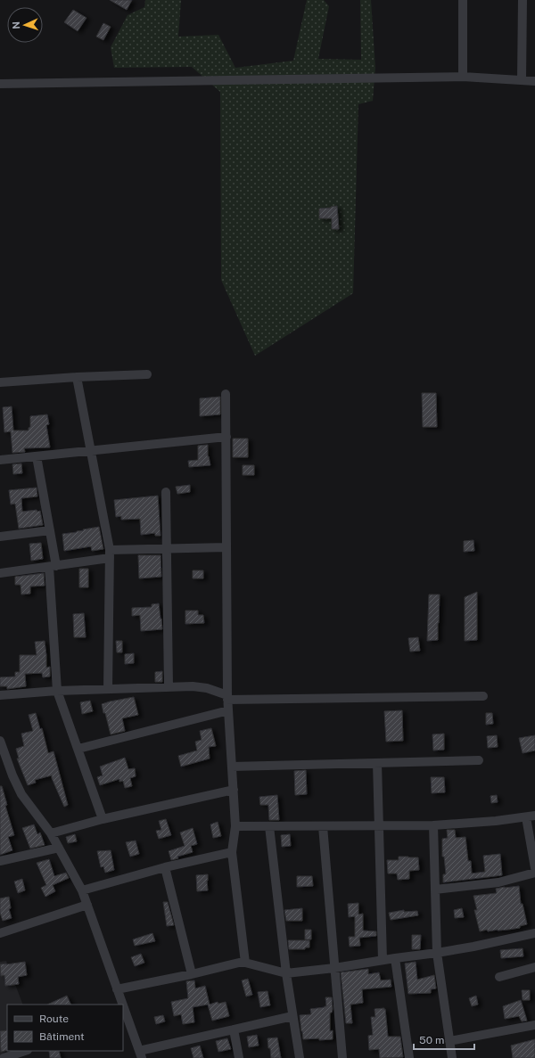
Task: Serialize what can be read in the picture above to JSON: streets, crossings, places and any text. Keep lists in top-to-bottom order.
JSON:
{
  "legend": ["Route", "Bâtiment"],
  "scale_bar": "50 m",
  "north": "left"
}
